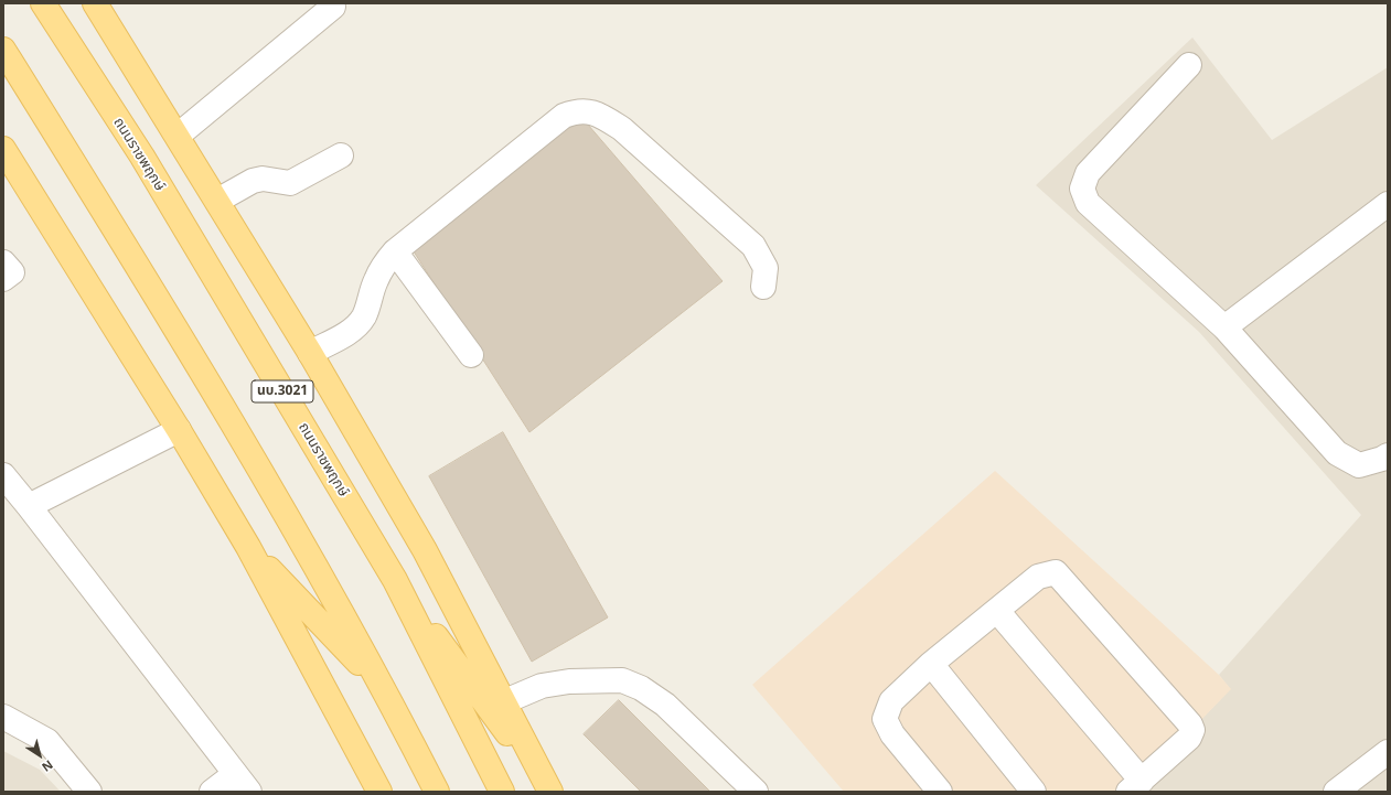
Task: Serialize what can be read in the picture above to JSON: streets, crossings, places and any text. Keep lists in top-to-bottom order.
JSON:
{
  "streets": {
    "main road": ["ถนนราชพฤกษ์", "นบ.3021"]
  },
  "north": "bottom right"
}
